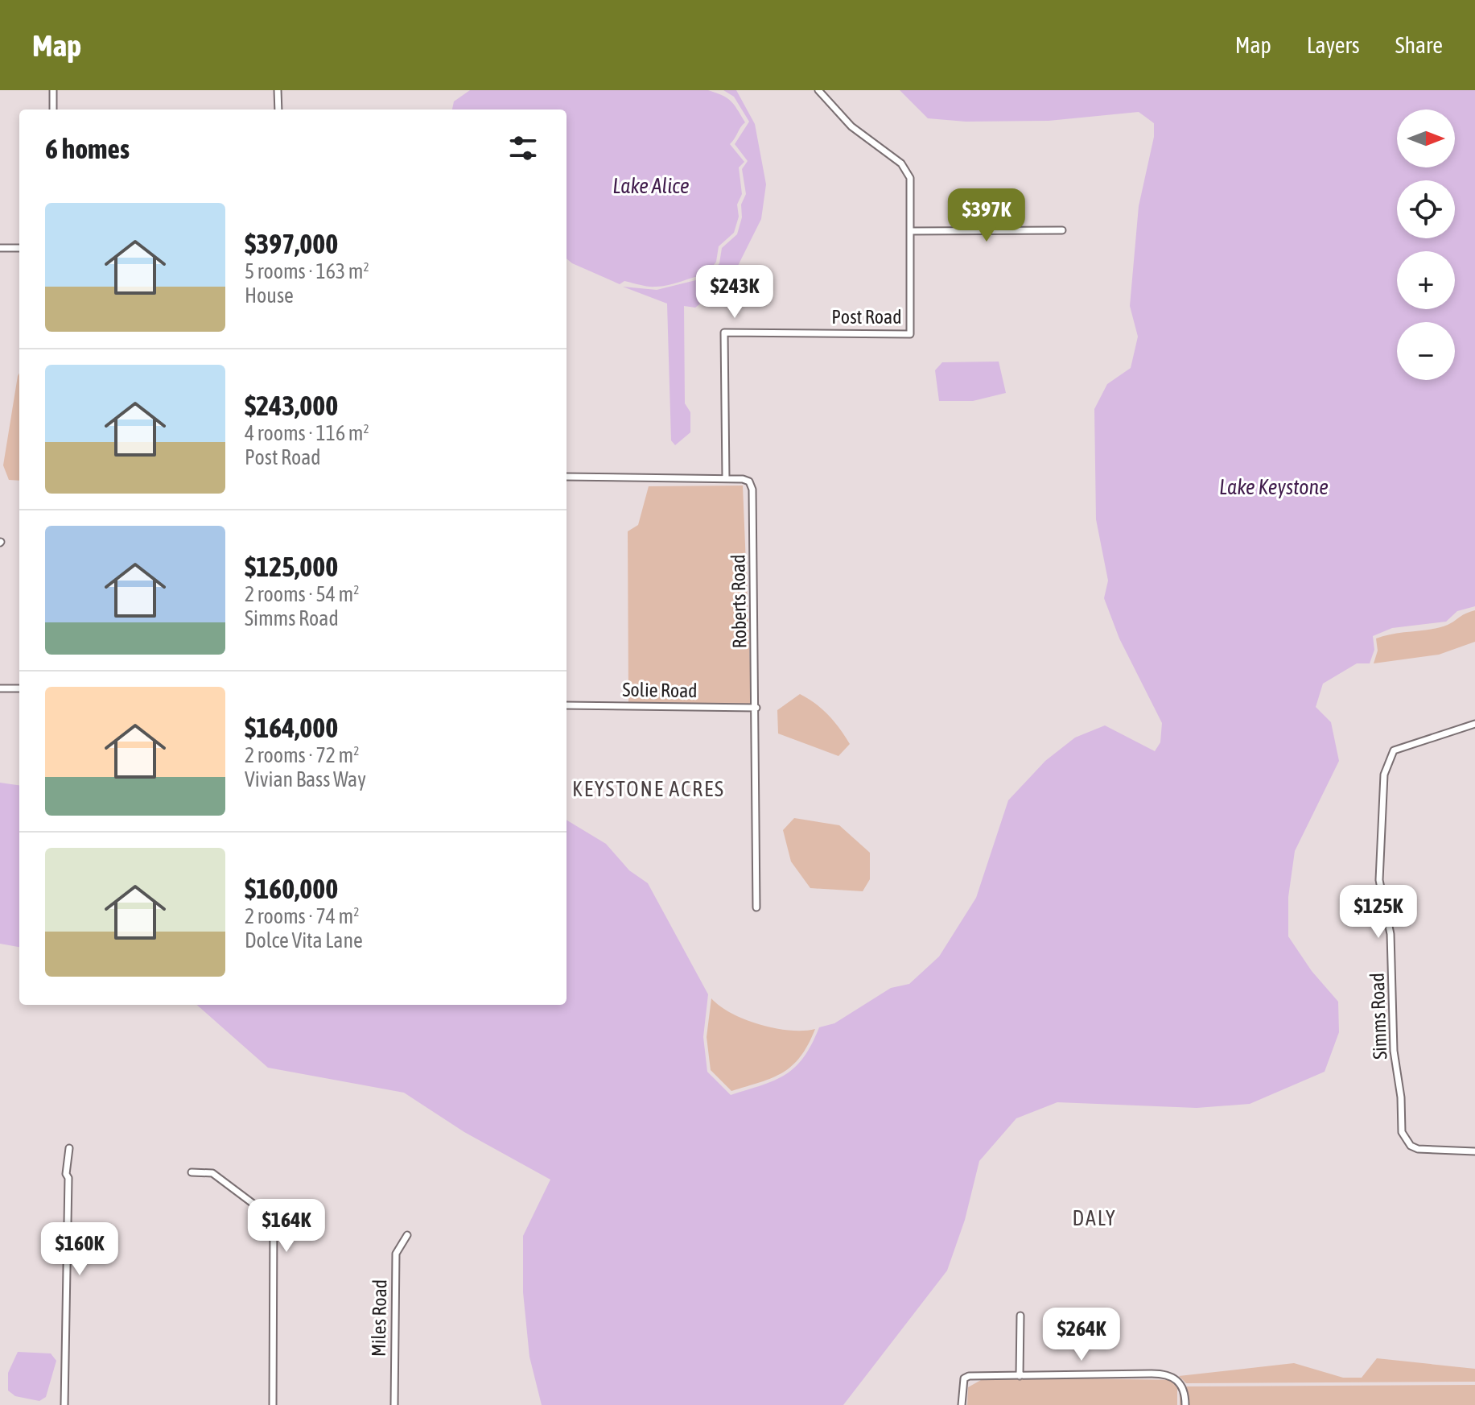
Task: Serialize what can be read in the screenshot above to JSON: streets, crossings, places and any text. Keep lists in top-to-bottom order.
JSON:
{
  "streets": {
    "street": [
      "Post Road",
      "Roberts Road",
      "Solie Road",
      "Simms Road",
      "Miles Road"
    ]
  },
  "crossings": [
    ["Post Road", "Roberts Road"],
    ["Roberts Road", "Solie Road"]
  ],
  "districts": ["KEYSTONE ACRES", "DALY"],
  "water": ["Lake Alice", "Lake Keystone"],
  "north": "right",
  "page": {
    "header": "Map",
    "nav": ["Map", "Layers", "Share"],
    "map_buttons": ["+", "−"],
    "heading": "6 homes",
    "list": [
      {
        "name": "$397,000",
        "note": "5 rooms · 163 m² · House"
      },
      {
        "name": "$243,000",
        "note": "4 rooms · 116 m² · Post Road"
      },
      {
        "name": "$125,000",
        "note": "2 rooms · 54 m² · Simms Road"
      },
      {
        "name": "$164,000",
        "note": "2 rooms · 72 m² · Vivian Bass Way"
      },
      {
        "name": "$160,000",
        "note": "2 rooms · 74 m² · Dolce Vita Lane"
      }
    ],
    "price": [
      "$397K",
      "$243K",
      "$125K",
      "$164K",
      "$160K",
      "$264K"
    ]
  }
}
